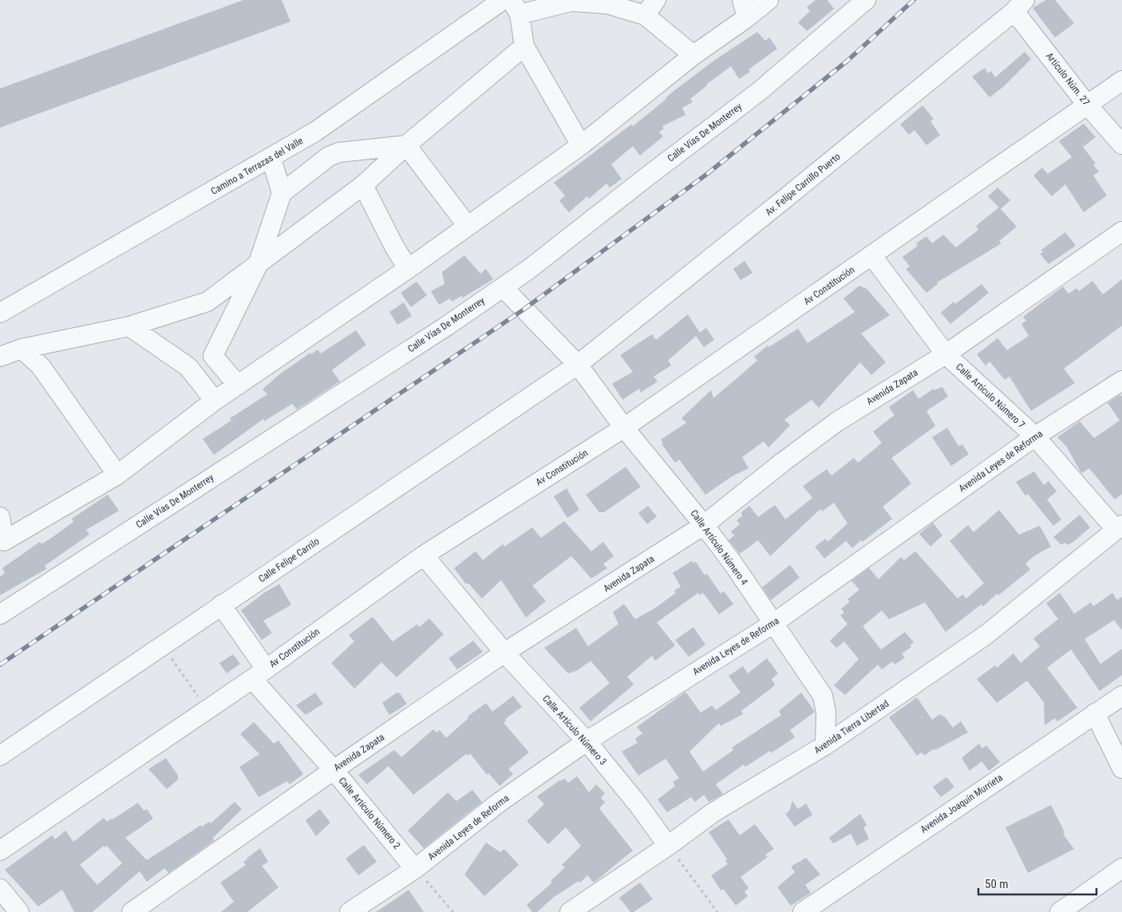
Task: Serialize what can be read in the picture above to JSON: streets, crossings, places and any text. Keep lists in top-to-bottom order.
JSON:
{
  "streets": {
    "street": [
      "Artículo Núm. 27",
      "Calle Vías De Monterrey",
      "Camino a Terrazas del Valle",
      "Av. Felipe Carrillo Puerto",
      "Av Constitución",
      "Avenida Zapata",
      "Calle Artículo Número 7",
      "Avenida Leyes de Reforma",
      "Calle Artículo Número 4",
      "Calle Felipe Carrilo",
      "Avenida Tierra Libertad",
      "Calle Artículo Número 3",
      "Avenida Joaquín Murrieta",
      "Calle Artículo Número 2"
    ]
  },
  "crossings": [
    ["Artículo Núm. 27", "Av. Felipe Carrillo Puerto"],
    ["Artículo Núm. 27", "Av Constitución"],
    ["Calle Vías De Monterrey", "Calle Artículo Número 4"],
    ["Av. Felipe Carrillo Puerto", "Calle Artículo Número 4"],
    ["Av. Felipe Carrillo Puerto", "Calle Felipe Carrilo"],
    ["Av Constitución", "Calle Artículo Número 7"],
    ["Av Constitución", "Calle Artículo Número 4"],
    ["Av Constitución", "Calle Artículo Número 3"],
    ["Av Constitución", "Calle Artículo Número 2"],
    ["Avenida Zapata", "Calle Artículo Número 7"],
    ["Avenida Zapata", "Calle Artículo Número 4"],
    ["Avenida Zapata", "Calle Artículo Número 3"],
    ["Avenida Zapata", "Calle Artículo Número 2"],
    ["Calle Artículo Número 7", "Avenida Leyes de Reforma"],
    ["Calle Artículo Número 7", "Avenida Tierra Libertad"],
    ["Avenida Leyes de Reforma", "Calle Artículo Número 4"],
    ["Avenida Leyes de Reforma", "Calle Artículo Número 3"],
    ["Avenida Leyes de Reforma", "Calle Artículo Número 2"],
    ["Calle Artículo Número 4", "Calle Felipe Carrilo"],
    ["Calle Artículo Número 4", "Avenida Tierra Libertad"],
    ["Calle Felipe Carrilo", "Calle Artículo Número 2"],
    ["Avenida Tierra Libertad", "Calle Artículo Número 3"]
  ],
  "scale_bar": "50 m"
}
